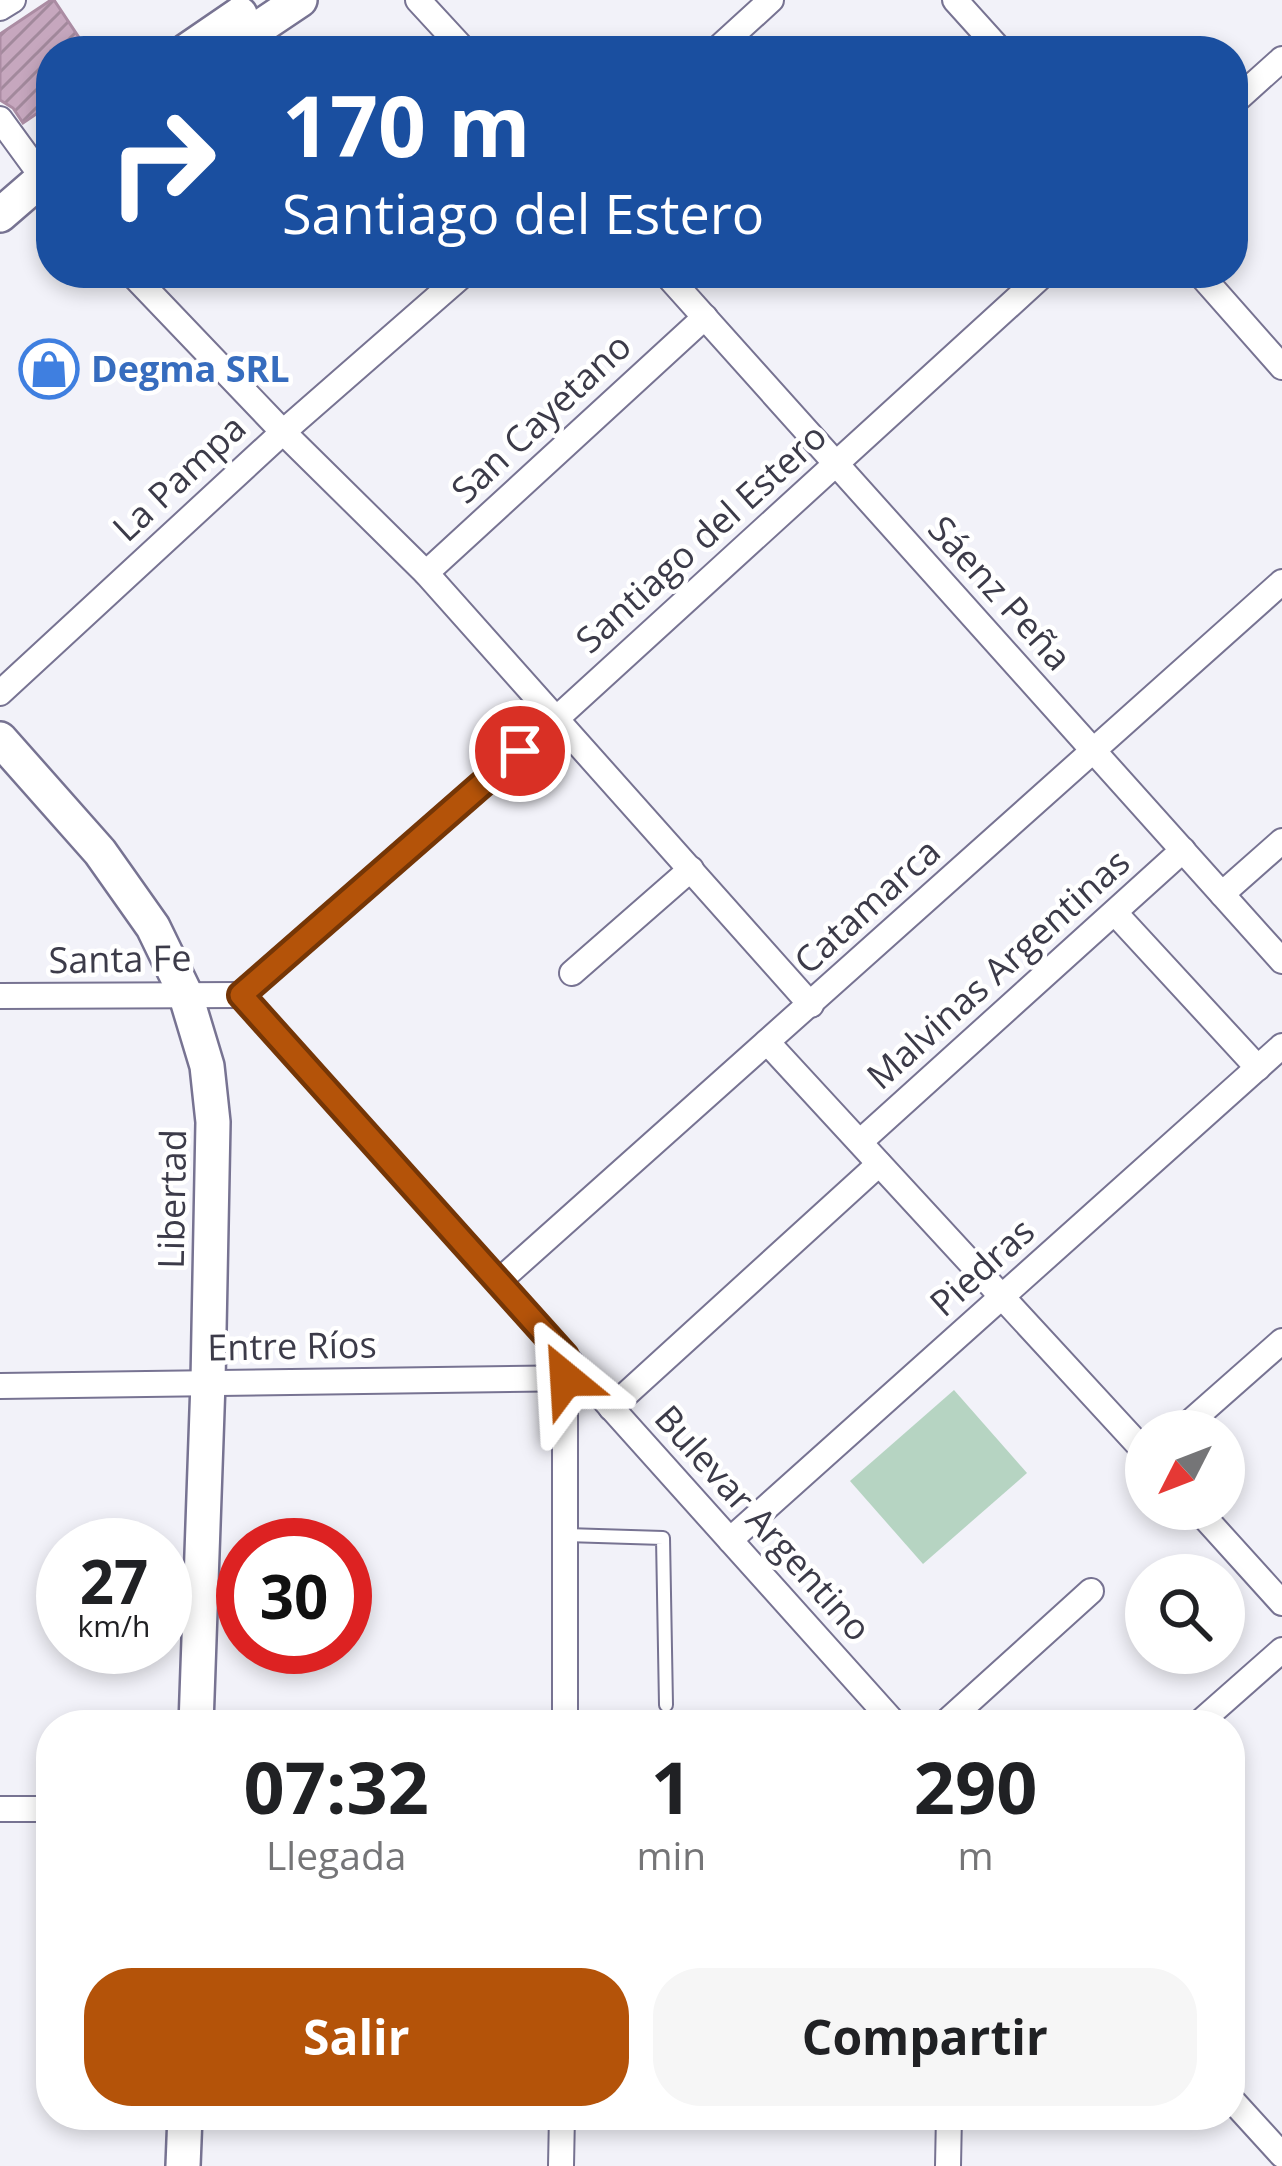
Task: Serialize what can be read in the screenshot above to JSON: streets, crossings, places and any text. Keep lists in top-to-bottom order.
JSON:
{
  "streets": {
    "main road": ["Libertad"],
    "street": [
      "San Cayetano",
      "La Pampa",
      "Santiago del Estero",
      "Sáenz Peña",
      "Catamarca",
      "Santa Fe",
      "Malvinas Argentinas",
      "Piedras",
      "Entre Ríos",
      "Bulevar Argentino"
    ]
  },
  "crossings": [
    ["San Cayetano", "Sáenz Peña"],
    ["Santiago del Estero", "Sáenz Peña"],
    ["Santiago del Estero", "Santa Fe"],
    ["Santiago del Estero", "Bulevar Argentino"],
    ["Sáenz Peña", "Catamarca"],
    ["Sáenz Peña", "Malvinas Argentinas"],
    ["Catamarca", "Bulevar Argentino"],
    ["Santa Fe", "Libertad"],
    ["Santa Fe", "Bulevar Argentino"],
    ["Libertad", "Entre Ríos"],
    ["Piedras", "Bulevar Argentino"],
    ["Entre Ríos", "Bulevar Argentino"]
  ],
  "places": {
    "shop": ["Degma SRL"]
  },
  "north": "bottom left",
  "page": {
    "turn": ["170 m", "Santiago del Estero"],
    "speed": "27 km/h",
    "limit": "30",
    "eta": [
      "07:32",
      "Llegada",
      "1",
      "min",
      "290",
      "m"
    ],
    "buttons": ["Salir", "Compartir"]
  }
}
